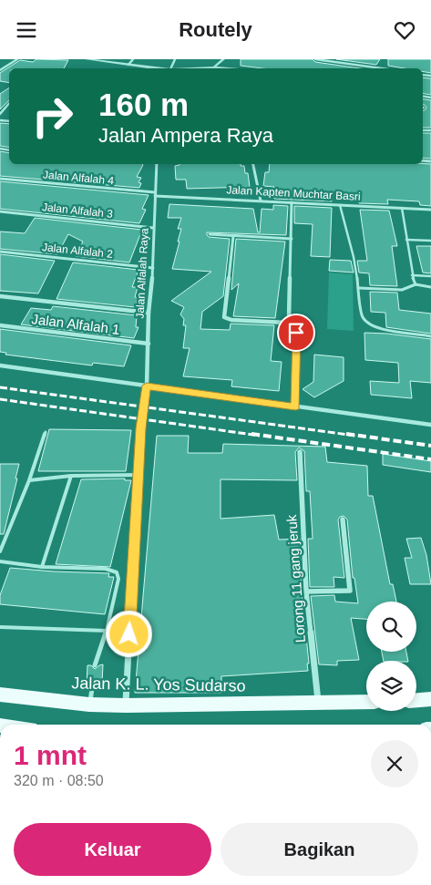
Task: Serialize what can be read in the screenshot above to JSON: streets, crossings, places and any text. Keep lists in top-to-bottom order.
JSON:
{
  "streets": {
    "main road": ["Jalan K. L. Yos Sudarso"],
    "street": [
      "Jalan Alfalah 4",
      "Jalan Kapten Muchtar Basri",
      "Jalan Alfalah 3",
      "Jalan Alfalah 2",
      "Jalan Alfalah Raya",
      "Jalan Alfalah 1",
      "Lorong 11 gang jeruk"
    ]
  },
  "crossings": [
    ["Jalan Alfalah 4", "Jalan Kapten Muchtar Basri"],
    ["Jalan Alfalah 4", "Jalan Alfalah Raya"],
    ["Jalan Kapten Muchtar Basri", "Jalan Alfalah Raya"],
    ["Jalan Alfalah 3", "Jalan Alfalah Raya"],
    ["Jalan Alfalah 2", "Jalan Alfalah Raya"],
    ["Jalan Alfalah Raya", "Jalan Alfalah 1"],
    ["Jalan Alfalah Raya", "Jalan K. L. Yos Sudarso"],
    ["Lorong 11 gang jeruk", "Jalan K. L. Yos Sudarso"]
  ],
  "page": {
    "header": "Routely",
    "turn": ["160 m", "Jalan Ampera Raya"],
    "heading": ["1 mnt", "320 m · 08:50"],
    "buttons": ["Keluar", "Bagikan"]
  }
}
